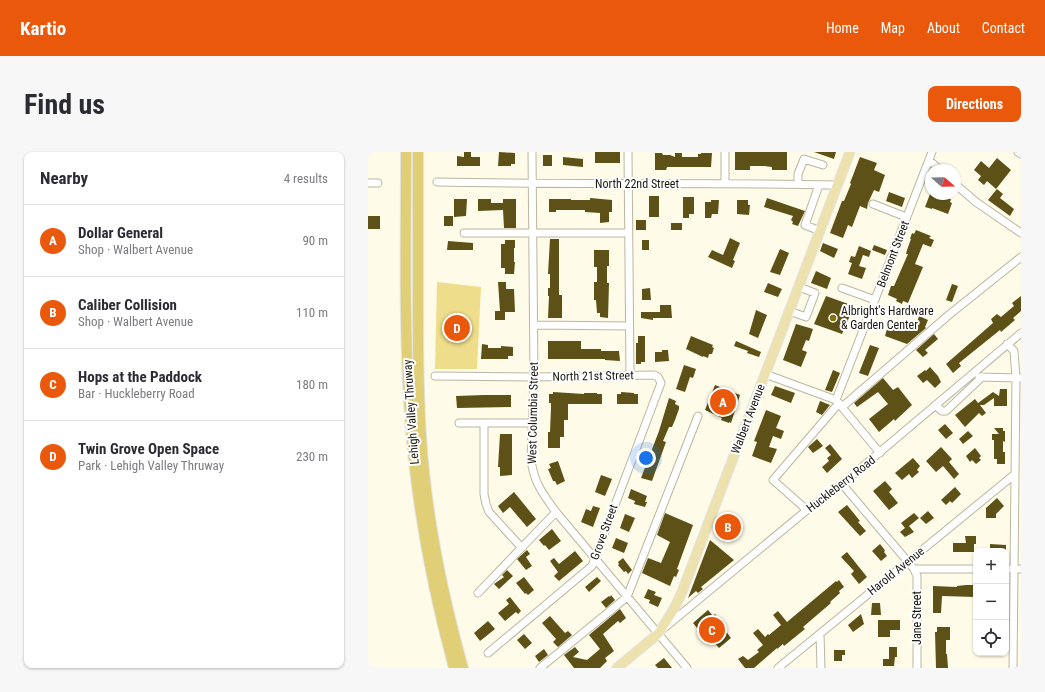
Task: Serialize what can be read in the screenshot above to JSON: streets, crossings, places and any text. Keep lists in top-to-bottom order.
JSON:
{
  "streets": {
    "highway": ["Lehigh Valley Thruway"],
    "main road": ["Walbert Avenue"],
    "street": [
      "North 22nd Street",
      "Belmont Street",
      "North 21st Street",
      "West Columbia Street",
      "Huckleberry Road",
      "Grove Street",
      "Harold Avenue",
      "Jane Street"
    ]
  },
  "crossings": [
    ["North 22nd Street", "West Columbia Street"],
    ["North 22nd Street", "Walbert Avenue"],
    ["Belmont Street", "Huckleberry Road"],
    ["North 21st Street", "West Columbia Street"],
    ["North 21st Street", "Grove Street"],
    ["West Columbia Street", "Walbert Avenue"],
    ["West Columbia Street", "Huckleberry Road"],
    ["West Columbia Street", "Grove Street"],
    ["Walbert Avenue", "Huckleberry Road"]
  ],
  "places": ["Albright's Hardware & Garden Center"],
  "north": "right",
  "page": {
    "header": "Kartio",
    "nav": [
      "Home",
      "Map",
      "About",
      "Contact"
    ],
    "buttons": "Directions",
    "title": "Find us",
    "heading": ["Nearby", "4 results"],
    "list": [
      {
        "mark": "A",
        "name": "Dollar General",
        "note": "Shop · Walbert Avenue",
        "value": "90 m"
      },
      {
        "mark": "B",
        "name": "Caliber Collision",
        "note": "Shop · Walbert Avenue",
        "value": "110 m"
      },
      {
        "mark": "C",
        "name": "Hops at the Paddock",
        "note": "Bar · Huckleberry Road",
        "value": "180 m"
      },
      {
        "mark": "D",
        "name": "Twin Grove Open Space",
        "note": "Park · Lehigh Valley Thruway",
        "value": "230 m"
      }
    ],
    "pins": [
      "D",
      "A",
      "B",
      "C"
    ],
    "map_buttons": ["+", "−"]
  }
}
